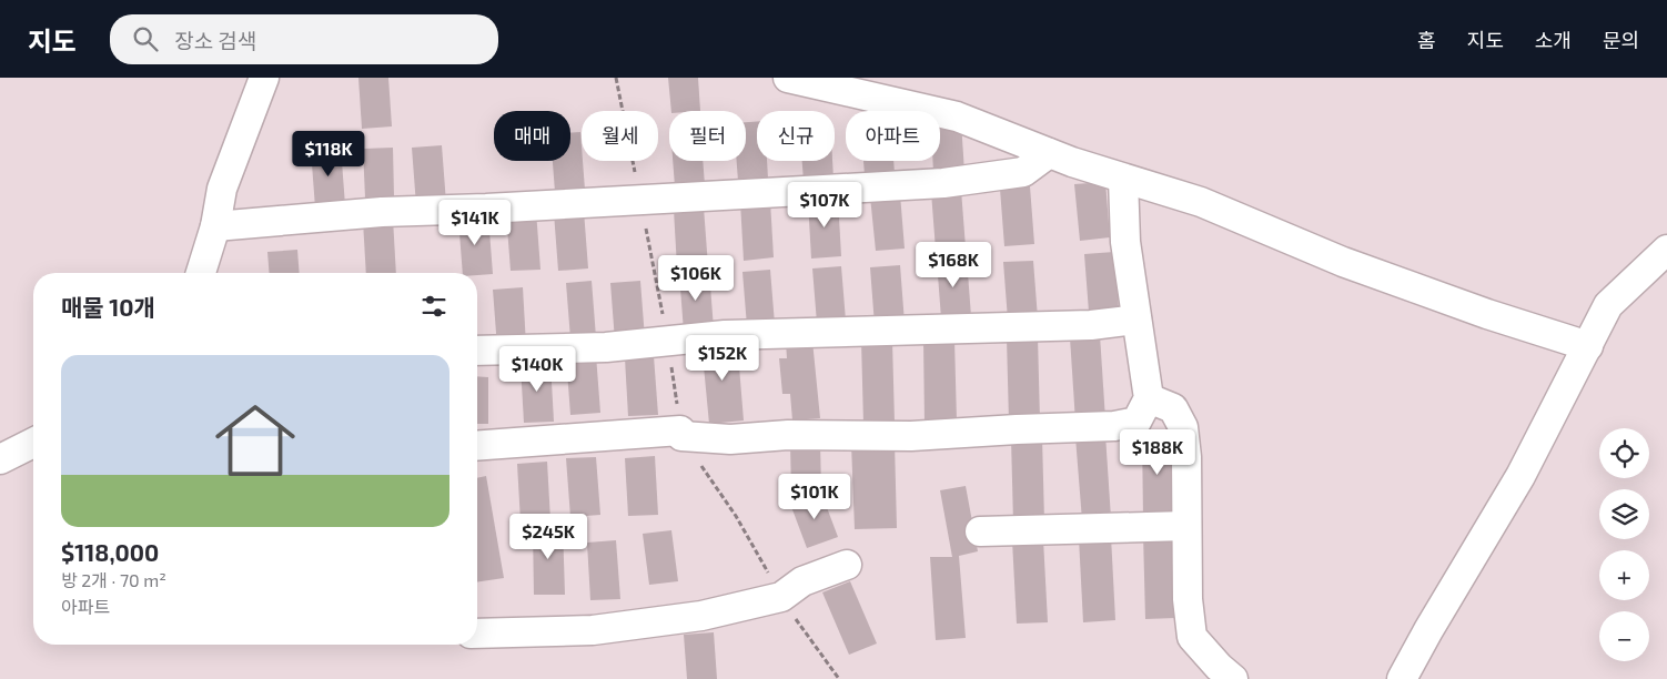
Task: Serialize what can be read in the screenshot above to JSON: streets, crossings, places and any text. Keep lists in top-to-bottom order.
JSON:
{
  "page": {
    "header": "지도",
    "search": "장소 검색",
    "nav": [
      "홈",
      "지도",
      "소개",
      "문의"
    ],
    "chip": [
      "매매",
      "월세",
      "필터",
      "신규",
      "아파트"
    ],
    "price": [
      "$118K",
      "$107K",
      "$141K",
      "$168K",
      "$106K",
      "$152K",
      "$140K",
      "$188K",
      "$101K",
      "$245K"
    ],
    "heading": "매물 10개",
    "list": [
      {
        "name": "$118,000",
        "note": "방 2개 · 70 m² · 아파트"
      }
    ],
    "map_buttons": ["+", "−"]
  }
}
